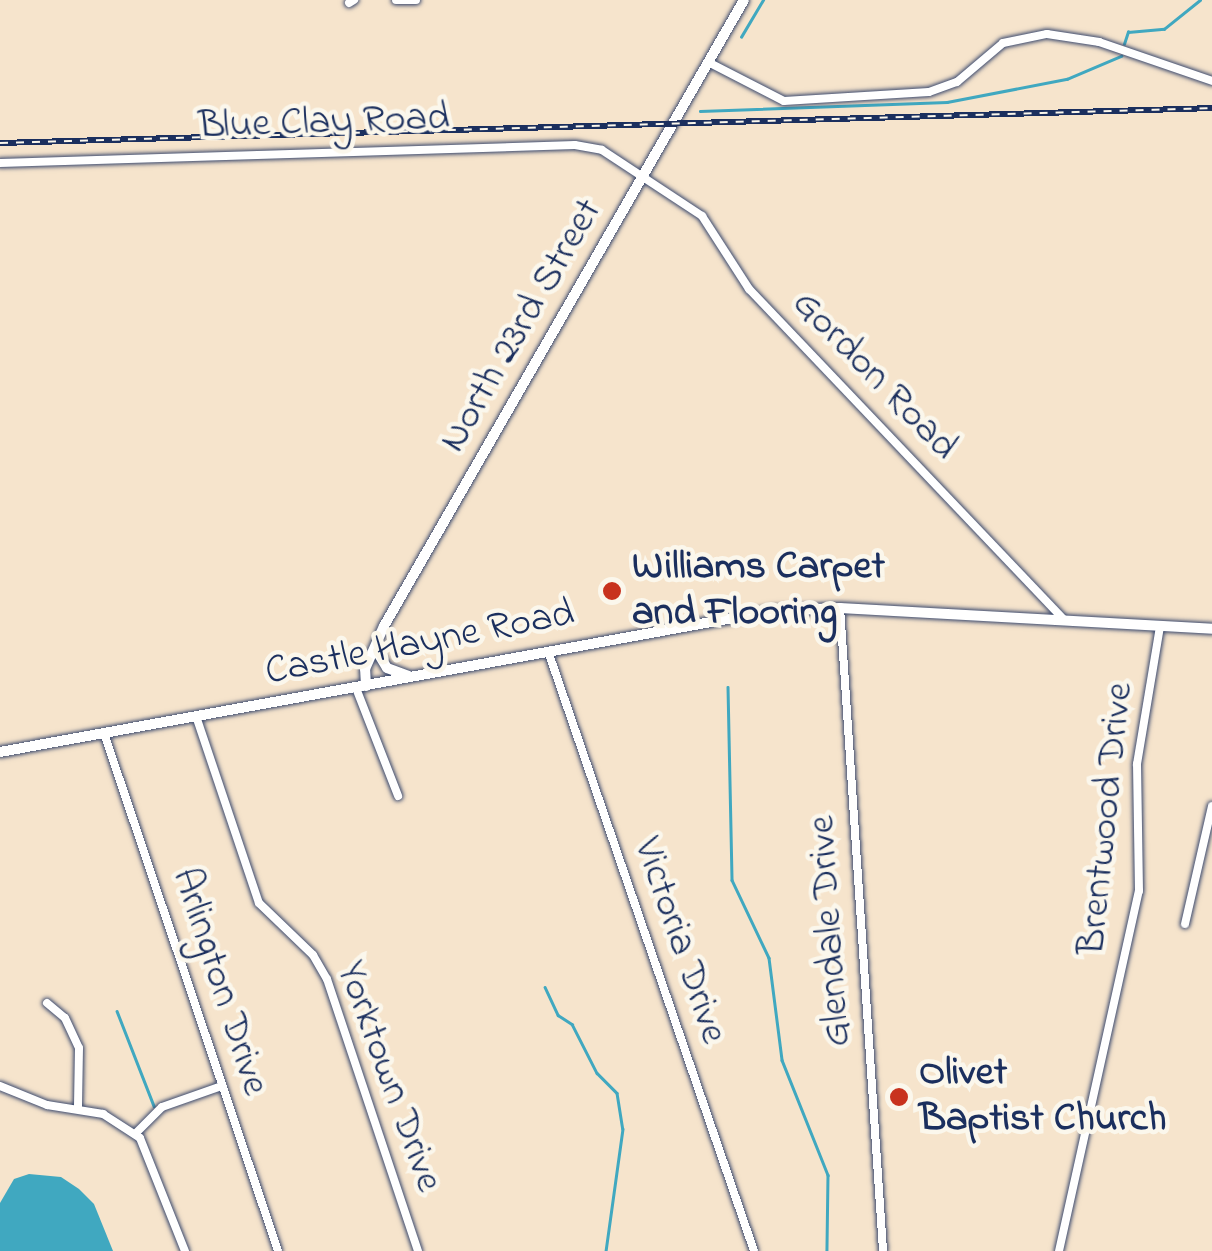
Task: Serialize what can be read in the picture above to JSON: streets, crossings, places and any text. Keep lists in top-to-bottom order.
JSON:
{
  "streets": {
    "main road": ["North 23rd Street", "Castle Hayne Road"],
    "street": [
      "Blue Clay Road",
      "Gordon Road",
      "Brentwood Drive",
      "Glendale Drive",
      "Victoria Drive",
      "Arlington Drive",
      "Yorktown Drive"
    ]
  },
  "crossings": [
    ["Blue Clay Road", "North 23rd Street"],
    ["Blue Clay Road", "Gordon Road"],
    ["North 23rd Street", "Gordon Road"],
    ["North 23rd Street", "Castle Hayne Road"],
    ["Gordon Road", "Castle Hayne Road"],
    ["Castle Hayne Road", "Brentwood Drive"],
    ["Castle Hayne Road", "Glendale Drive"],
    ["Castle Hayne Road", "Victoria Drive"],
    ["Castle Hayne Road", "Arlington Drive"],
    ["Castle Hayne Road", "Yorktown Drive"]
  ],
  "places": ["Williams Carpet and Flooring", "Olivet Baptist Church"]
}
